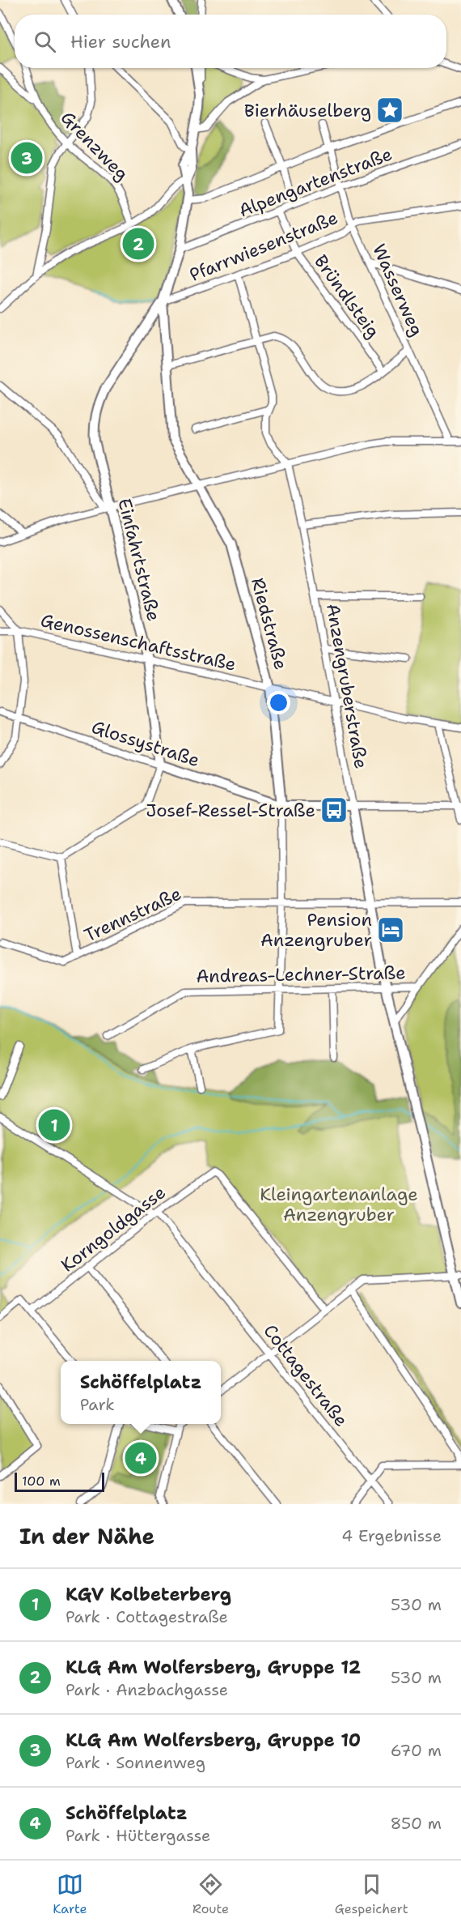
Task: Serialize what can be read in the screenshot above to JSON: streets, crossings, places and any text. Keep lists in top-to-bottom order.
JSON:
{
  "streets": {
    "street": [
      "Grenzweg",
      "Alpengartenstraße",
      "Pfarrwiesenstraße",
      "Wasserweg",
      "Bründlsteig",
      "Einfahrtstraße",
      "Riedstraße",
      "Genossenschaftsstraße",
      "Anzengruberstraße",
      "Glossystraße",
      "Trennstraße",
      "Andreas-Lechner-Straße",
      "Korngoldgasse",
      "Cottagestraße"
    ]
  },
  "crossings": [
    ["Alpengartenstraße", "Wasserweg"],
    ["Alpengartenstraße", "Bründlsteig"],
    ["Alpengartenstraße", "Einfahrtstraße"],
    ["Pfarrwiesenstraße", "Wasserweg"],
    ["Pfarrwiesenstraße", "Bründlsteig"],
    ["Pfarrwiesenstraße", "Einfahrtstraße"],
    ["Pfarrwiesenstraße", "Riedstraße"],
    ["Pfarrwiesenstraße", "Anzengruberstraße"],
    ["Einfahrtstraße", "Riedstraße"],
    ["Einfahrtstraße", "Genossenschaftsstraße"],
    ["Einfahrtstraße", "Glossystraße"],
    ["Riedstraße", "Genossenschaftsstraße"],
    ["Riedstraße", "Glossystraße"],
    ["Riedstraße", "Trennstraße"],
    ["Riedstraße", "Andreas-Lechner-Straße"],
    ["Genossenschaftsstraße", "Anzengruberstraße"],
    ["Anzengruberstraße", "Trennstraße"],
    ["Anzengruberstraße", "Andreas-Lechner-Straße"],
    ["Korngoldgasse", "Cottagestraße"]
  ],
  "parks": ["Kleingartenanlage Anzengruber"],
  "places": {
    "place": ["Bierhäuselberg"],
    "bus stop": ["Josef-Ressel-Straße"],
    "hotel": ["Pension Anzengruber"]
  },
  "scale_bar": "100 m",
  "page": {
    "search": "Hier suchen",
    "pins": [
      "3",
      "2",
      "1",
      "4"
    ],
    "popup": ["Schöffelplatz", "Park"],
    "scale": "100 m",
    "heading": ["In der Nähe", "4 Ergebnisse"],
    "list": [
      {
        "mark": "1",
        "name": "KGV Kolbeterberg",
        "note": "Park · Cottagestraße",
        "value": "530 m"
      },
      {
        "mark": "2",
        "name": "KLG Am Wolfersberg, Gruppe 12",
        "note": "Park · Anzbachgasse",
        "value": "530 m"
      },
      {
        "mark": "3",
        "name": "KLG Am Wolfersberg, Gruppe 10",
        "note": "Park · Sonnenweg",
        "value": "670 m"
      },
      {
        "mark": "4",
        "name": "Schöffelplatz",
        "note": "Park · Hüttergasse",
        "value": "850 m"
      }
    ],
    "nav": ["Karte", "Route", "Gespeichert"]
  }
}
